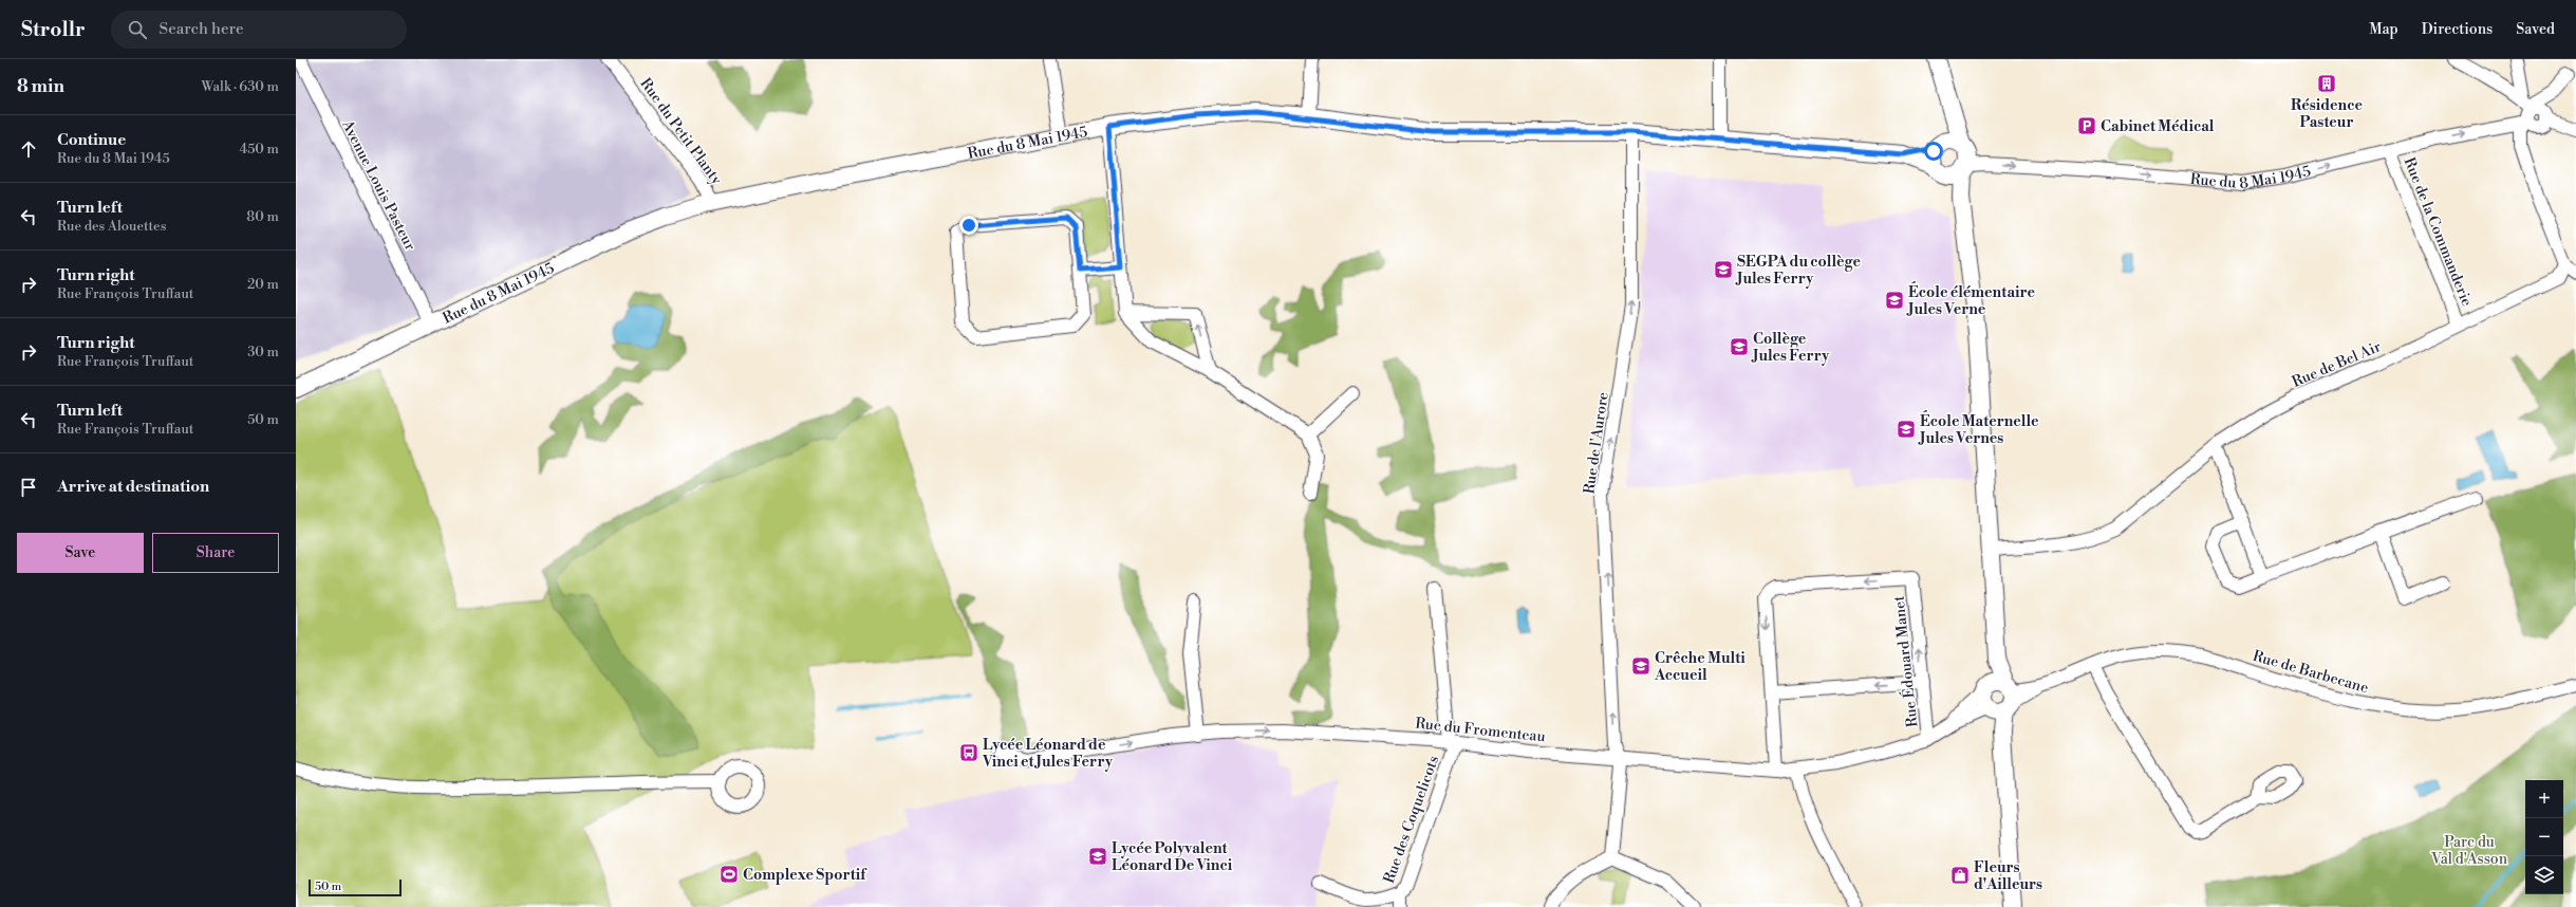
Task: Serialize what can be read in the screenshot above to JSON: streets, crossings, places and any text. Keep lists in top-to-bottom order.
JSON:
{
  "streets": {
    "main road": ["Rue du 8 Mai 1945"],
    "street": [
      "Rue du Petit Planty",
      "Avenue Louis Pasteur",
      "Rue de la Commanderie",
      "Rue de Bel Air",
      "Rue de l'Aurore",
      "Rue Édouard Manet",
      "Rue de Barbecane",
      "Rue du Fromenteau",
      "Rue des Coquelicots"
    ]
  },
  "crossings": [
    ["Rue du Petit Planty", "Rue du 8 Mai 1945"],
    ["Rue du 8 Mai 1945", "Avenue Louis Pasteur"],
    ["Rue du 8 Mai 1945", "Rue de la Commanderie"],
    ["Rue du 8 Mai 1945", "Rue de l'Aurore"],
    ["Rue de la Commanderie", "Rue de Bel Air"],
    ["Rue de l'Aurore", "Rue du Fromenteau"],
    ["Rue Édouard Manet", "Rue du Fromenteau"],
    ["Rue de Barbecane", "Rue du Fromenteau"],
    ["Rue du Fromenteau", "Rue des Coquelicots"]
  ],
  "one_way": ["Rue de l'Aurore", "Rue du Fromenteau"],
  "parks": ["Parc du Val d'Asson"],
  "places": {
    "building": ["Résidence Pasteur"],
    "parking": ["Cabinet Médical"],
    "school or university": [
      "SEGPA du collège Jules Ferry",
      "École élémentaire Jules Verne",
      "Collège Jules Ferry",
      "École Maternelle Jules Vernes",
      "Crêche Multi Accueil",
      "Lycée Polyvalent Léonard De Vinci"
    ],
    "bus stop": ["Lycée Léonard de Vinci et Jules Ferry"],
    "sports": ["Complexe Sportif"],
    "shop": ["Fleurs d'Ailleurs"]
  },
  "scale_bar": "50 m",
  "page": {
    "header": "Strollr",
    "search": "Search here",
    "nav": ["Map", "Directions", "Saved"],
    "heading": ["8 min", "Walk · 630 m"],
    "list": [
      ["Continue", "Rue du 8 Mai 1945", "450 m"],
      ["Turn left", "Rue des Alouettes", "80 m"],
      ["Turn right", "Rue François Truffaut", "20 m"],
      ["Turn right", "Rue François Truffaut", "30 m"],
      ["Turn left", "Rue François Truffaut", "50 m"],
      "Arrive at destination"
    ],
    "buttons": ["Save", "Share"],
    "map_buttons": ["+", "−"],
    "scale": "50 m"
  }
}
